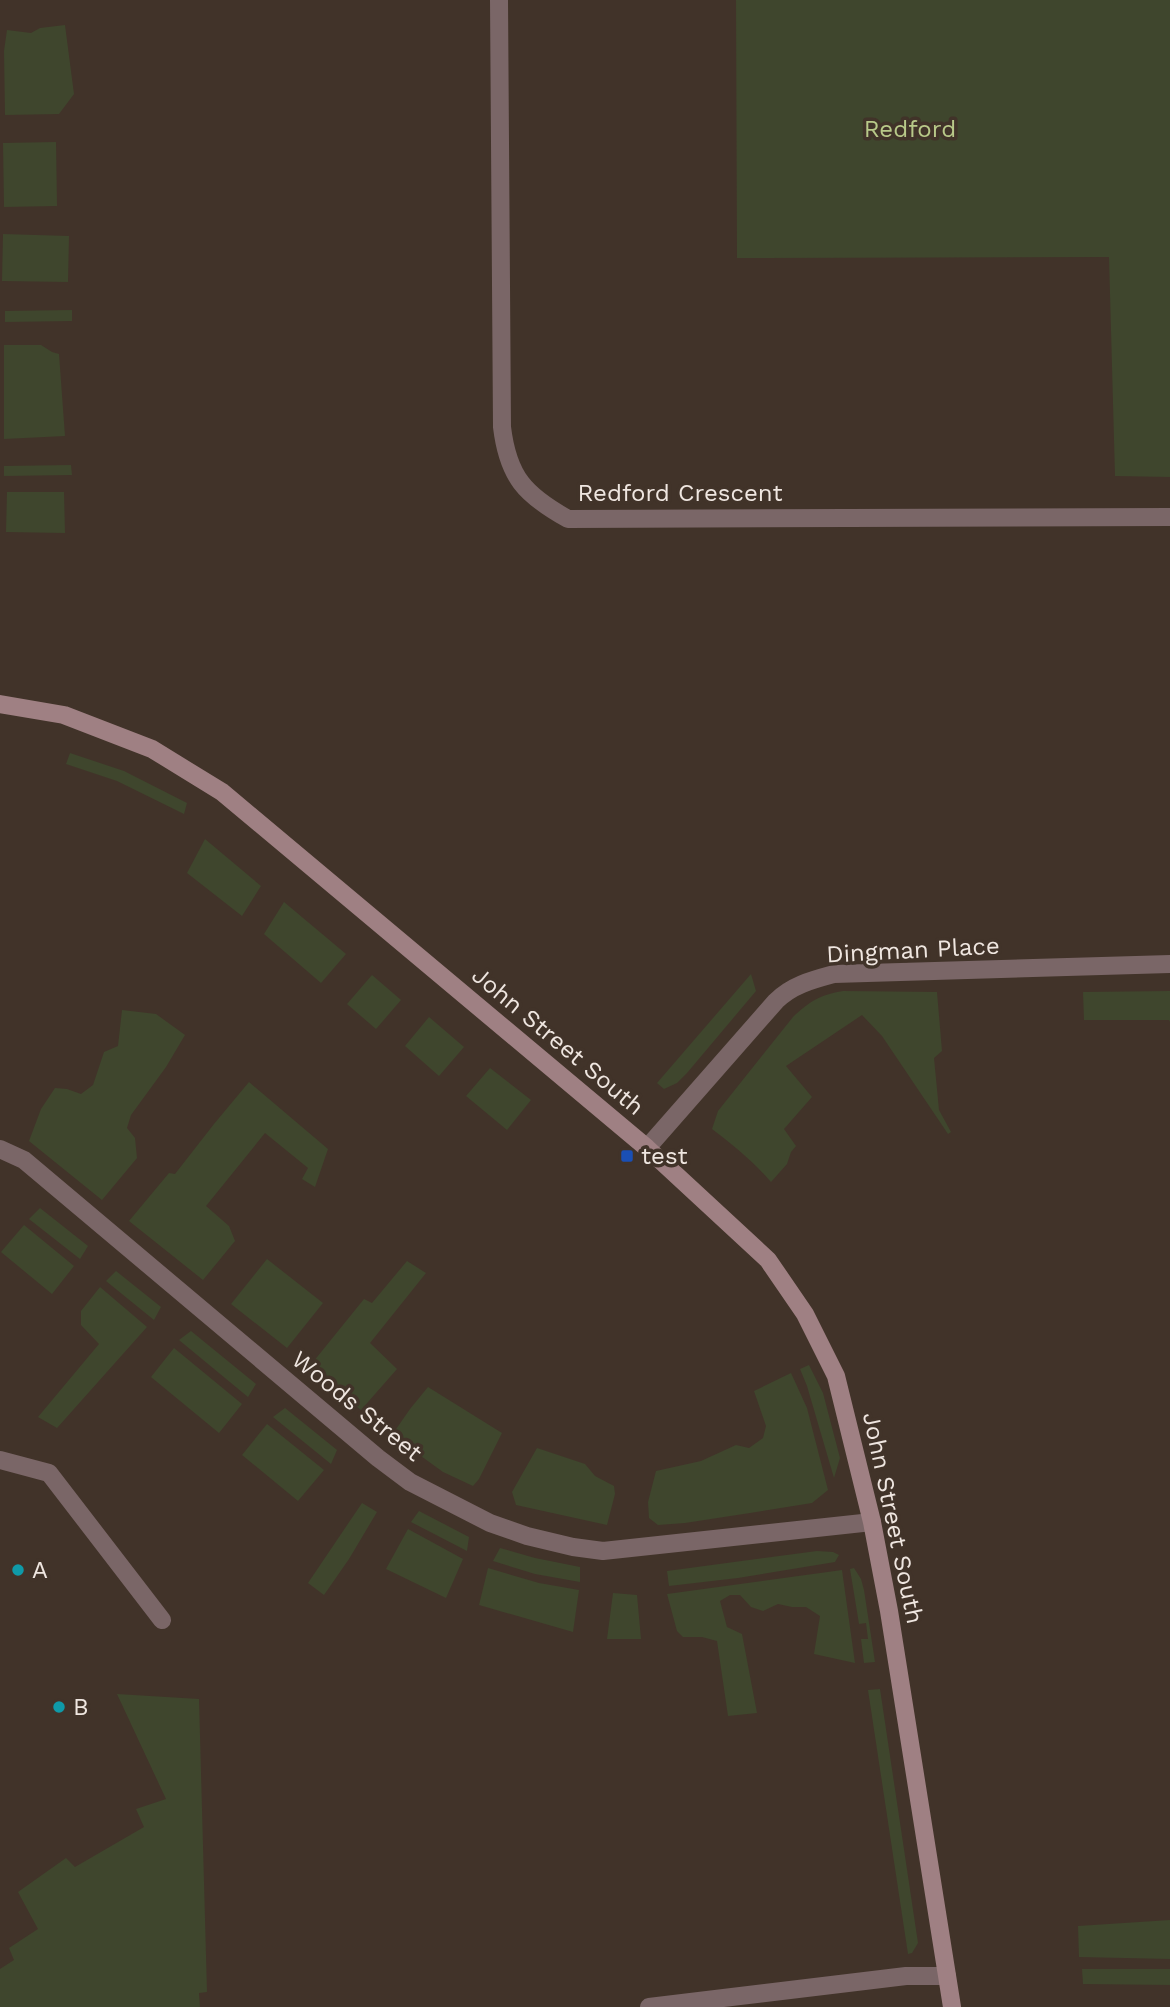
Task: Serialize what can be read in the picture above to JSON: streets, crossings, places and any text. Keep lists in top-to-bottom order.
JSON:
{
  "streets": {
    "street": [
      "Redford Crescent",
      "Dingman Place",
      "John Street South",
      "Woods Street"
    ]
  },
  "crossings": [
    ["Dingman Place", "John Street South"],
    ["John Street South", "Woods Street"]
  ],
  "parks": ["Redford"],
  "places": {
    "transit": ["test"],
    "other": ["A", "B"]
  }
}
